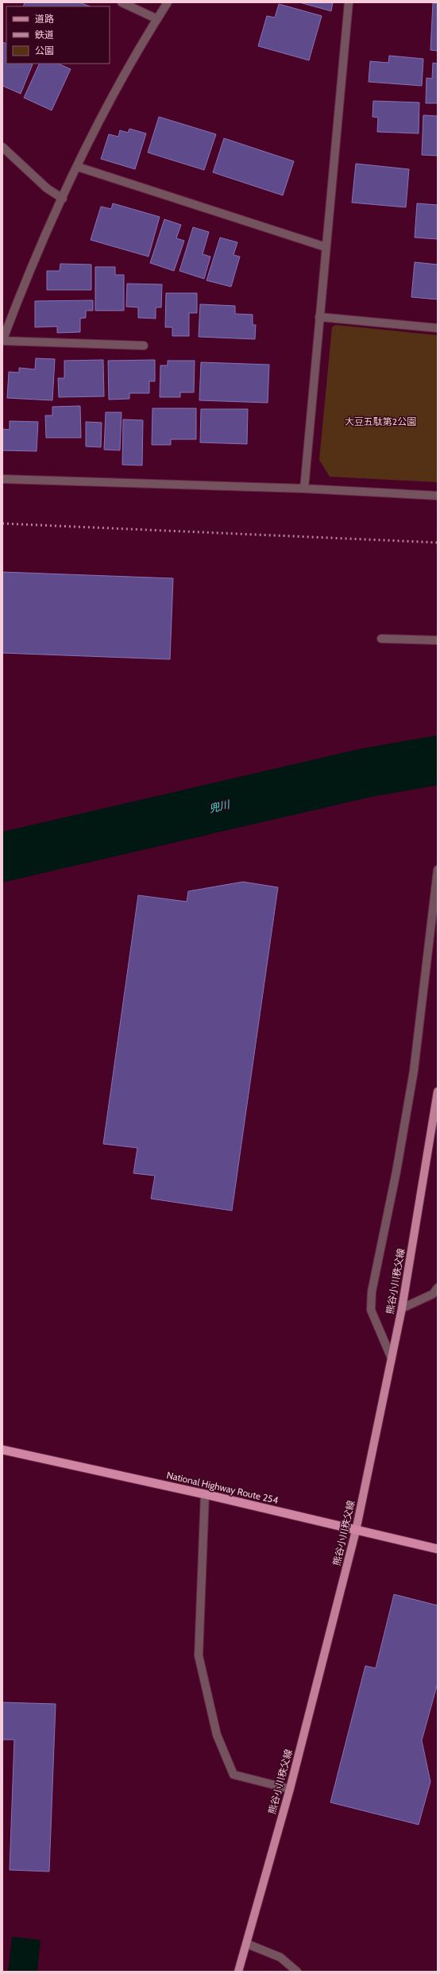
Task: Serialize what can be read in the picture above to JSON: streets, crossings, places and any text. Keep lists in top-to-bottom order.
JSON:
{
  "streets": {
    "highway": ["National Highway Route 254"],
    "main road": ["熊谷小川秩父線"]
  },
  "crossings": [
    ["熊谷小川秩父線", "National Highway Route 254"]
  ],
  "water": ["兜川"],
  "parks": ["大豆五駄第2公園"],
  "legend": ["道路", "鉄道", "公園"]
}
